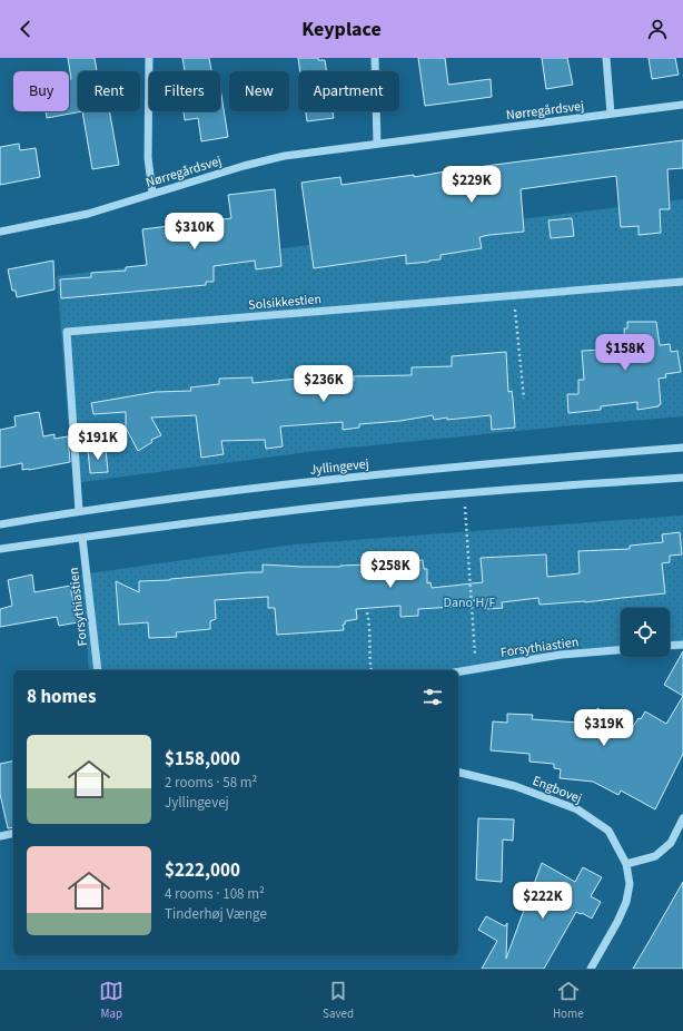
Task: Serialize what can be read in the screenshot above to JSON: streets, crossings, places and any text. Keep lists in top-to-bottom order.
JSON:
{
  "streets": {
    "street": [
      "Nørregårdsvej",
      "Solsikkestien",
      "Jyllingevej",
      "Forsythiastien",
      "Engbovej"
    ]
  },
  "crossings": [
    ["Solsikkestien", "Jyllingevej"]
  ],
  "parks": ["Dano H/F"],
  "page": {
    "header": "Keyplace",
    "chip": [
      "Buy",
      "Rent",
      "Filters",
      "New",
      "Apartment"
    ],
    "price": [
      "$229K",
      "$310K",
      "$158K",
      "$236K",
      "$191K",
      "$258K",
      "$319K",
      "$222K"
    ],
    "heading": "8 homes",
    "list": [
      {
        "name": "$158,000",
        "note": "2 rooms · 58 m² · Jyllingevej"
      },
      {
        "name": "$222,000",
        "note": "4 rooms · 108 m² · Tinderhøj Vænge"
      }
    ],
    "tabs": ["Map", "Saved", "Home"]
  }
}
